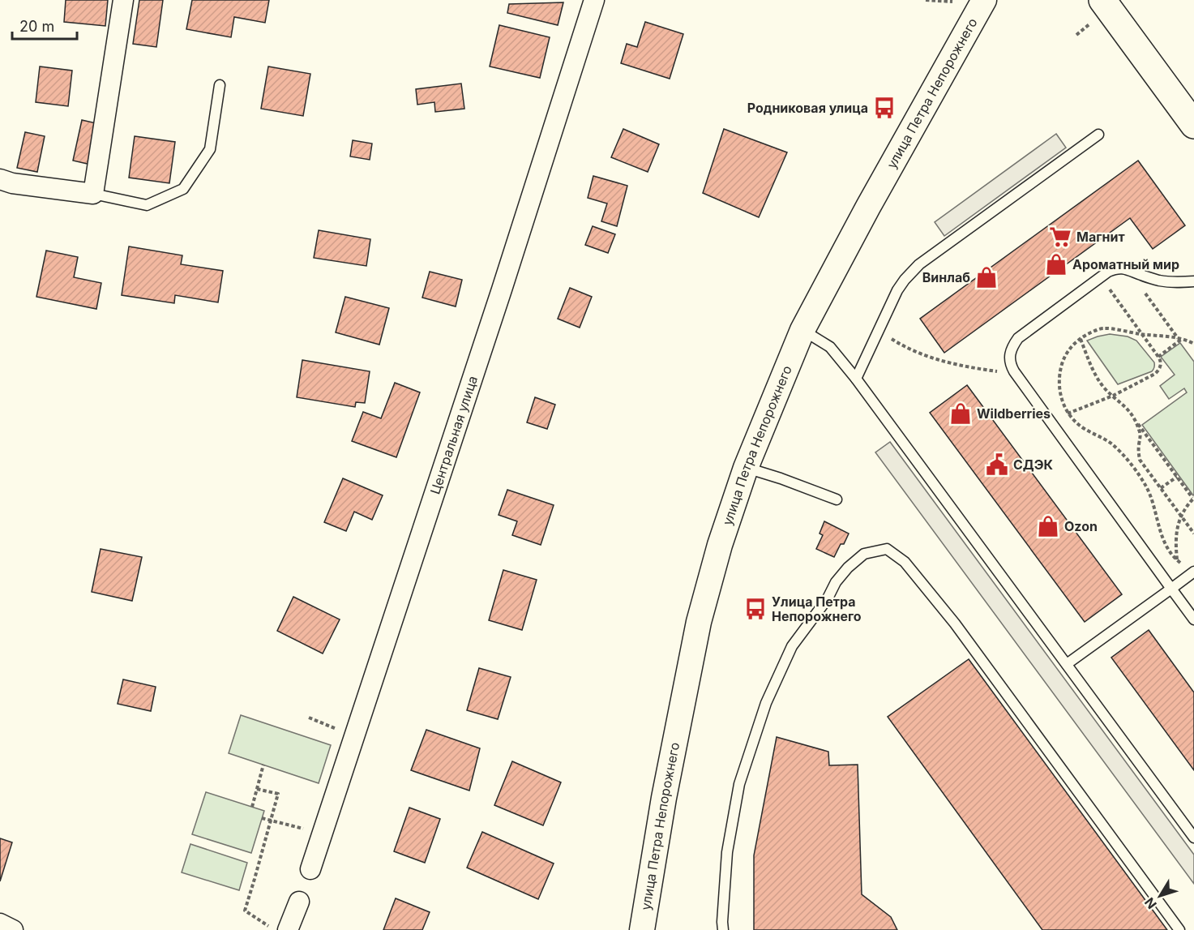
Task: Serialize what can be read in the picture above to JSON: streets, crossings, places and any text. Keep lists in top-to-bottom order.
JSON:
{
  "streets": {
    "street": ["улица Петра Непорожнего", "Центральная улица"]
  },
  "places": {
    "bus stop": ["Родниковая улица", "Улица Петра Непорожнего"],
    "supermarket": ["Магнит"],
    "shop": [
      "Ароматный мир",
      "Винлаб",
      "Wildberries",
      "Ozon"
    ],
    "public building": ["СДЭК"]
  },
  "scale_bar": "20 m",
  "north": "bottom left"
}
